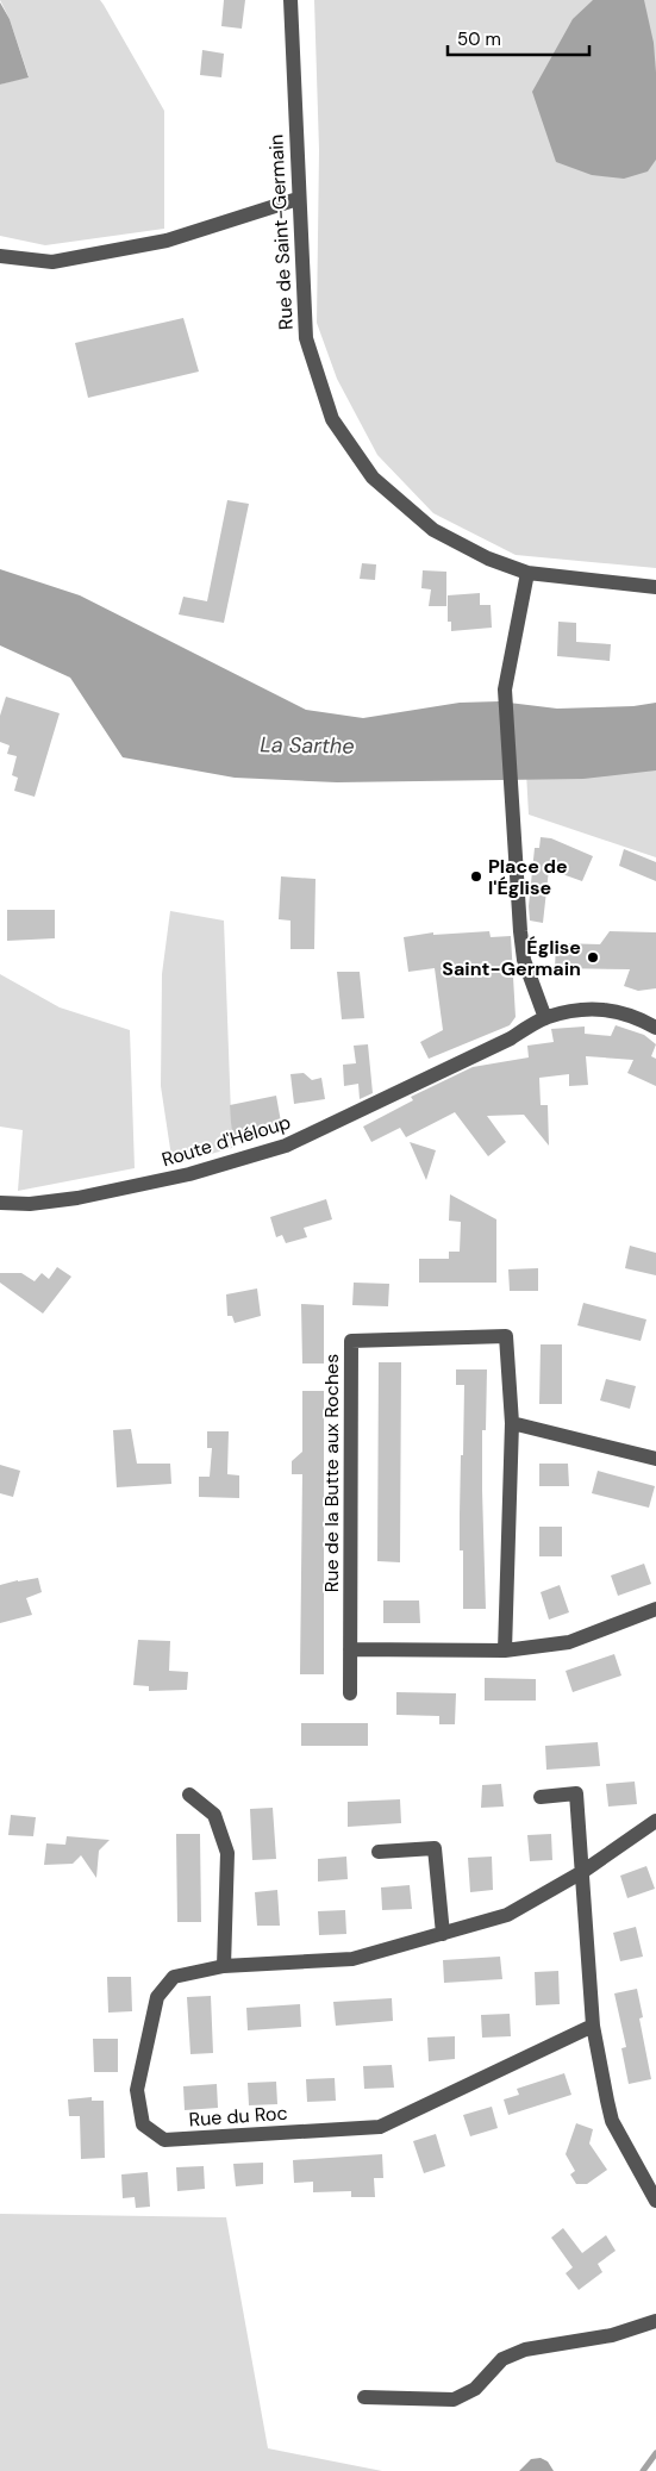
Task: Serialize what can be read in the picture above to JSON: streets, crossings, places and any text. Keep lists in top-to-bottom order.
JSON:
{
  "streets": {
    "street": [
      "Rue de Saint-Germain",
      "Route d'Héloup",
      "Rue de la Butte aux Roches",
      "Rue du Roc"
    ]
  },
  "water": ["La Sarthe"],
  "places": ["Place de l'Église", "Église Saint-Germain"],
  "scale_bar": "50 m"
}
